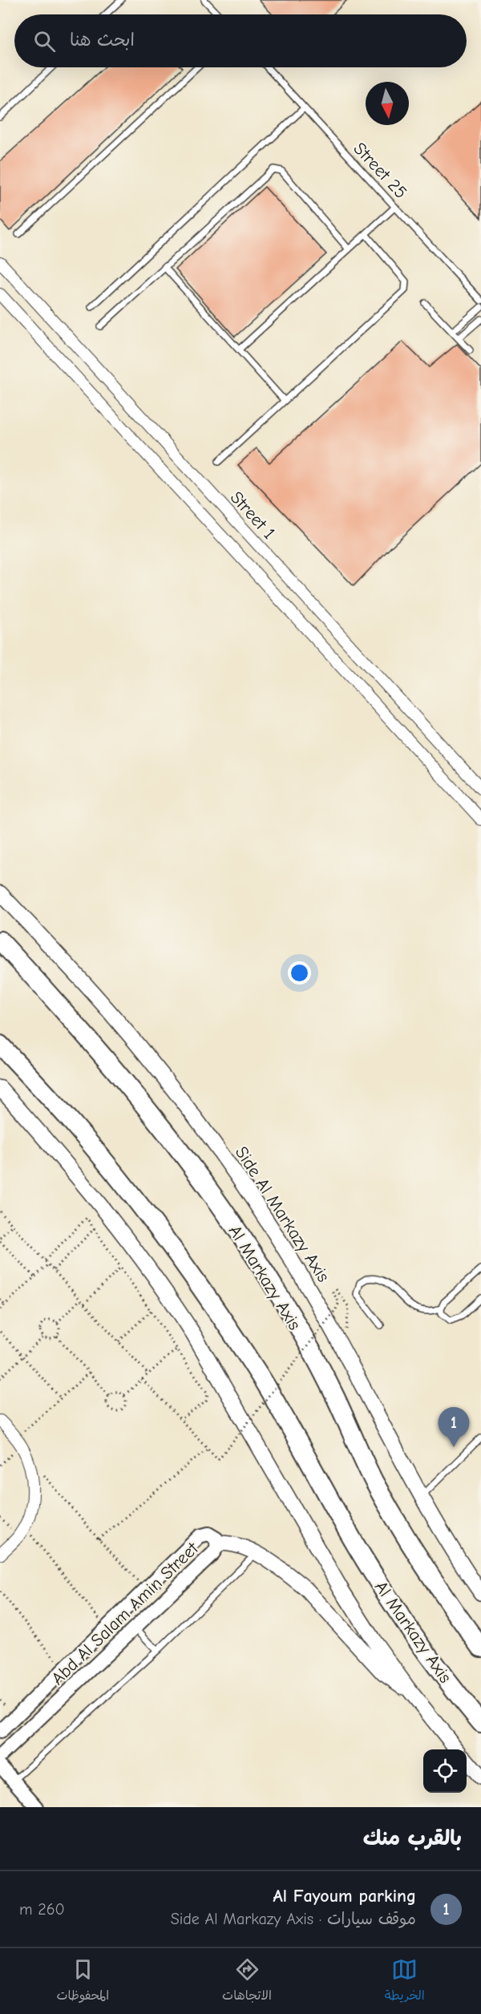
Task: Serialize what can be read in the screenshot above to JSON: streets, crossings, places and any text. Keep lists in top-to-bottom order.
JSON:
{
  "streets": {
    "highway": ["Al Markazy Axis"],
    "main road": ["Side Al Markazy Axis"],
    "street": ["Street 1", "Abd Al Salam Amin Street"],
    "lane": ["Street 25"]
  },
  "north": "bottom",
  "page": {
    "search": "ابحث هنا",
    "pins": "1",
    "heading": "بالقرب منك",
    "list": [
      {
        "mark": "1",
        "name": "Al Fayoum parking",
        "note": "موقف سيارات · Side Al Markazy Axis",
        "value": "260 m"
      }
    ],
    "nav": ["الخريطة", "الاتجاهات", "المحفوظات"]
  }
}
